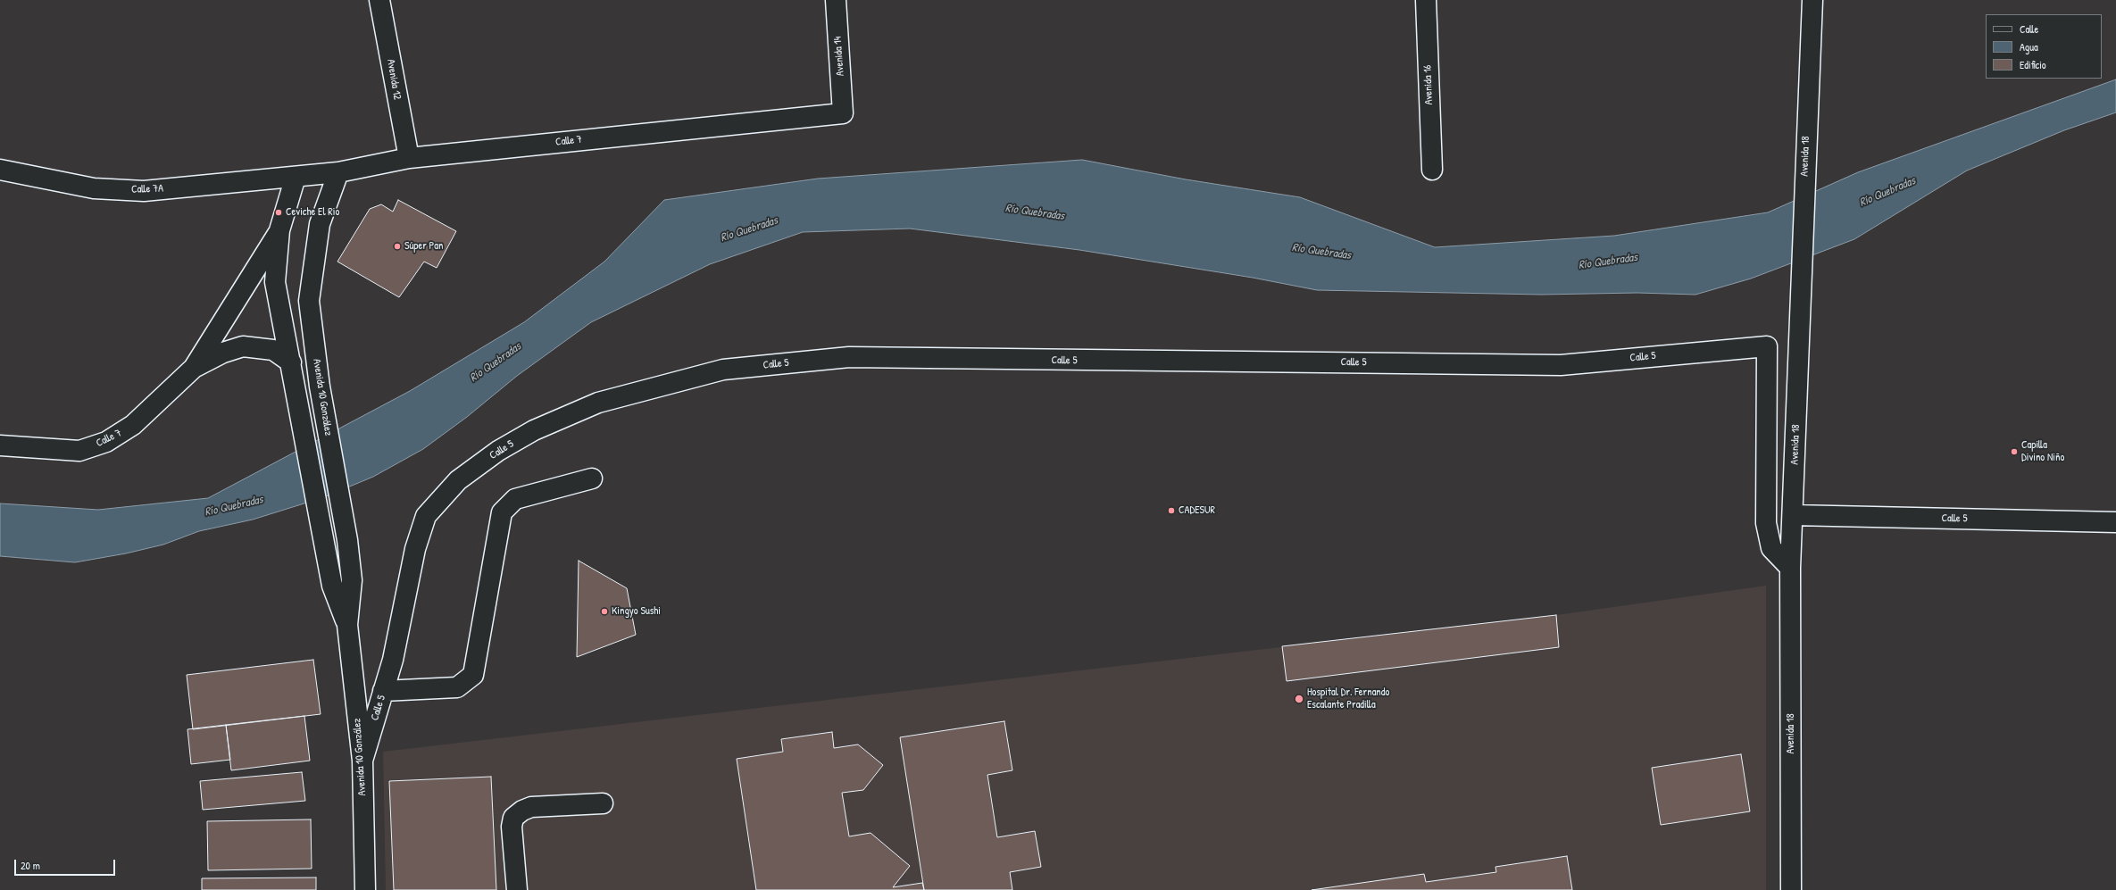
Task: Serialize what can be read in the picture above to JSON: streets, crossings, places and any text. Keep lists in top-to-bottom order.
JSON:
{
  "streets": {
    "street": [
      "Avenida 14",
      "Avenida 12",
      "Avenida 16",
      "Calle 7",
      "Avenida 18",
      "Calle 7A",
      "Calle 5",
      "Avenida 10 González"
    ]
  },
  "crossings": [
    ["Avenida 14", "Calle 7"],
    ["Avenida 12", "Calle 7"],
    ["Calle 7", "Calle 7A"],
    ["Calle 7", "Avenida 10 González"],
    ["Avenida 18", "Calle 5"],
    ["Calle 7A", "Avenida 10 González"],
    ["Calle 5", "Avenida 10 González"]
  ],
  "water": ["Río Quebradas"],
  "places": [
    "Ceviche El Rio",
    "Súper Pan",
    "Capilla Divino Niño",
    "CADESUR",
    "Kingyo Sushi",
    "Hospital Dr. Fernando Escalante Pradilla"
  ],
  "legend": ["Calle", "Agua", "Edificio"],
  "scale_bar": "20 m"
}
